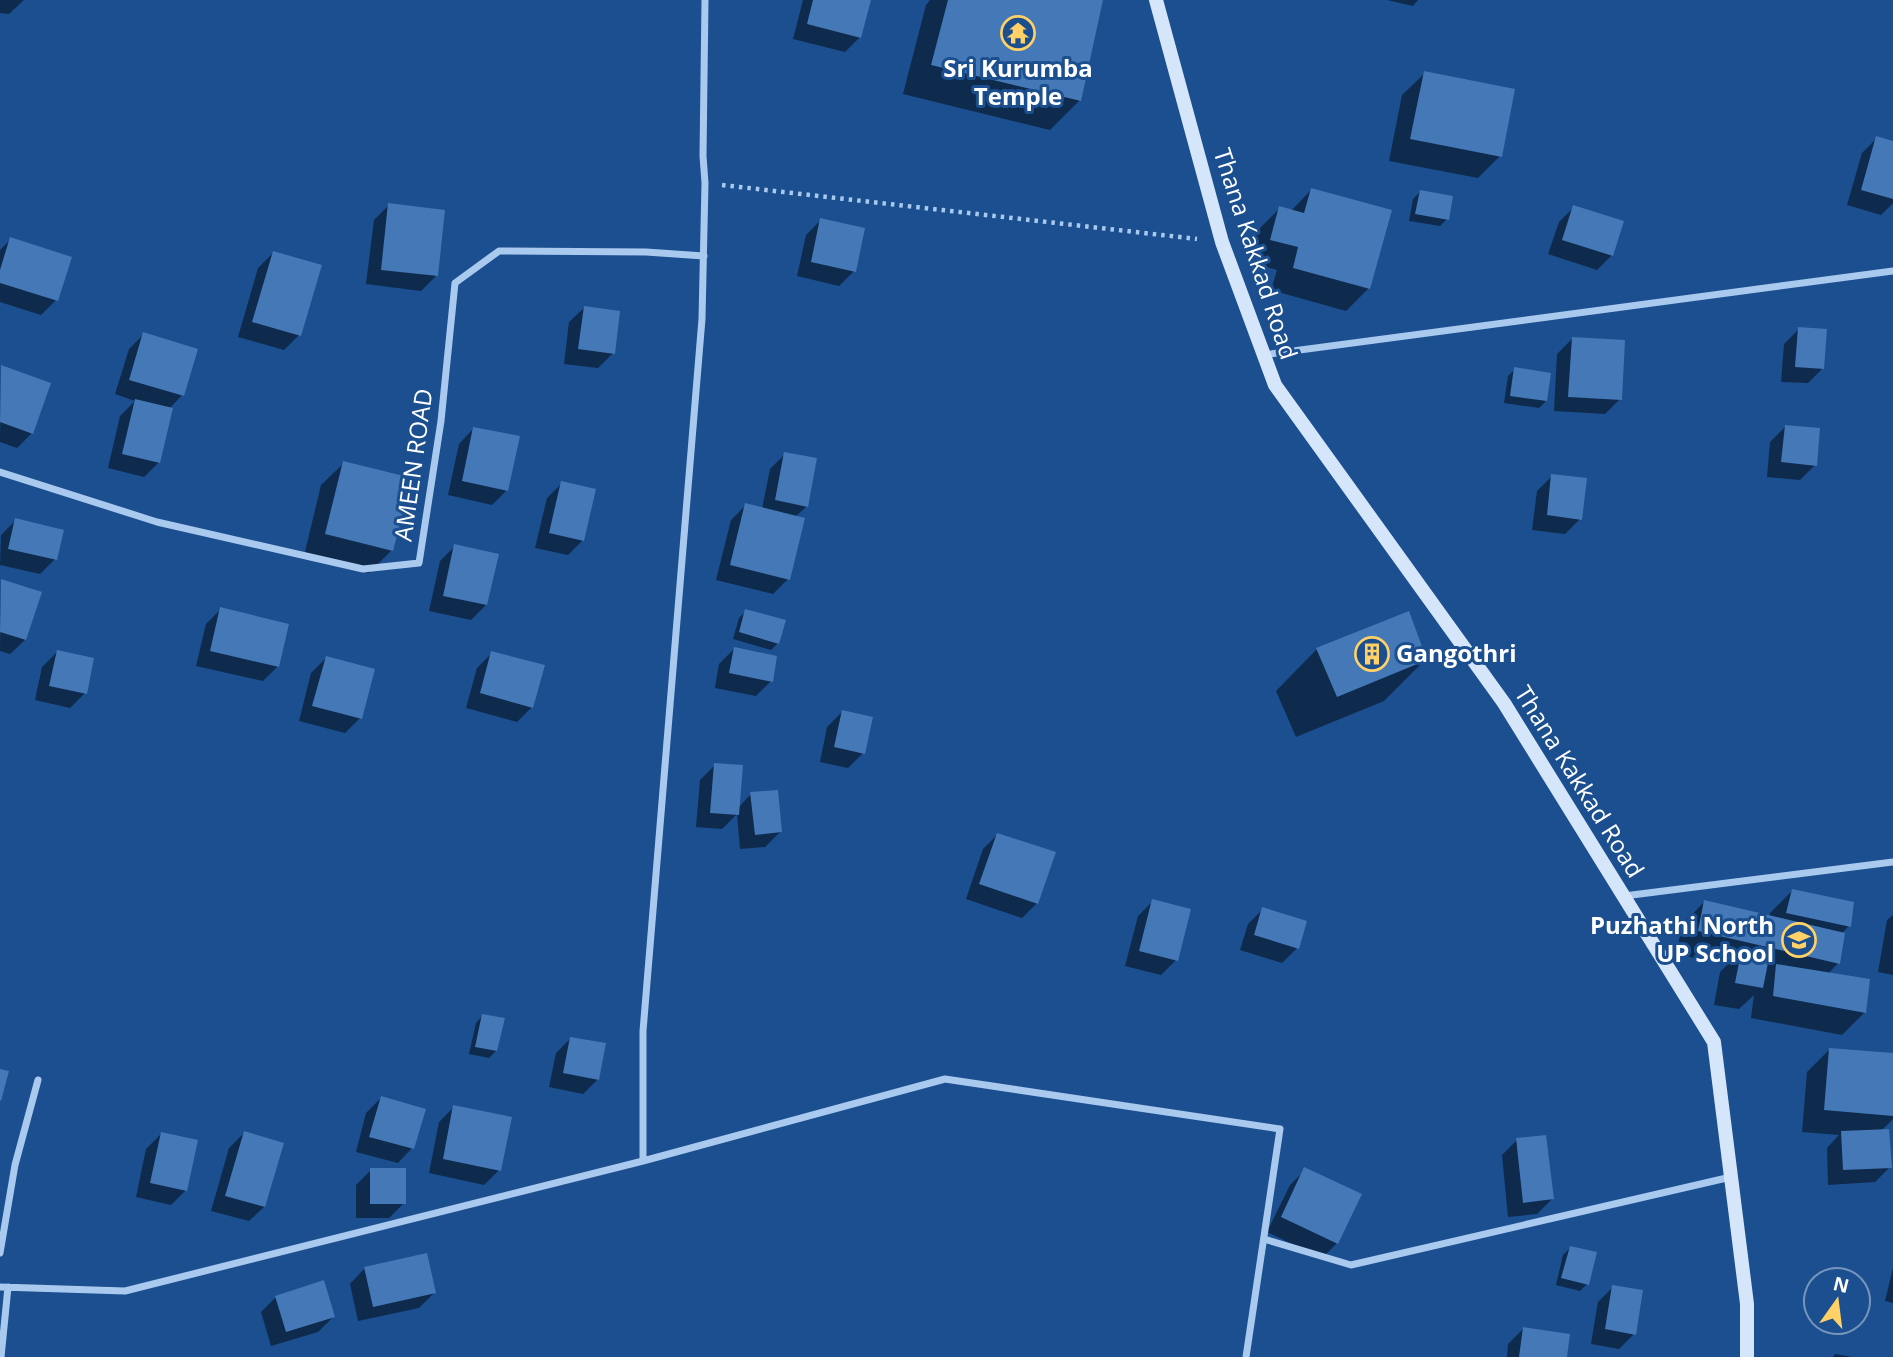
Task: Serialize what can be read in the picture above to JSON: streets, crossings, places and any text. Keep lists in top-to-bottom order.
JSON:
{
  "streets": {
    "main road": ["Thana Kakkad Road"],
    "street": ["AMEEN ROAD"]
  },
  "places": {
    "temple": ["Sri Kurumba Temple"],
    "building": ["Gangothri"],
    "school or university": ["Puzhathi North UP School"]
  },
  "north": "top"
}
